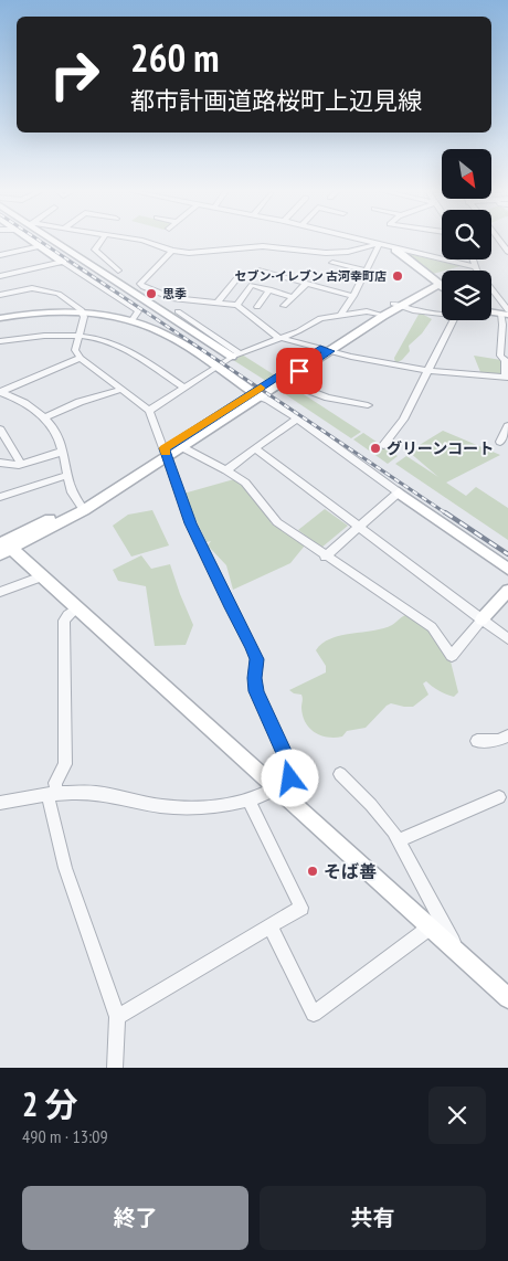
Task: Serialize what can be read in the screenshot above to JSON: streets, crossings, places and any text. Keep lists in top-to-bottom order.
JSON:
{
  "places": [
    "セブン-イレブン 古河幸町店",
    "思季",
    "グリーンコート",
    "そば善"
  ],
  "north": "bottom right",
  "page": {
    "turn": ["260 m", "都市計画道路桜町上辺見線"],
    "heading": ["2 分", "490 m · 13:09"],
    "buttons": ["終了", "共有"]
  }
}
